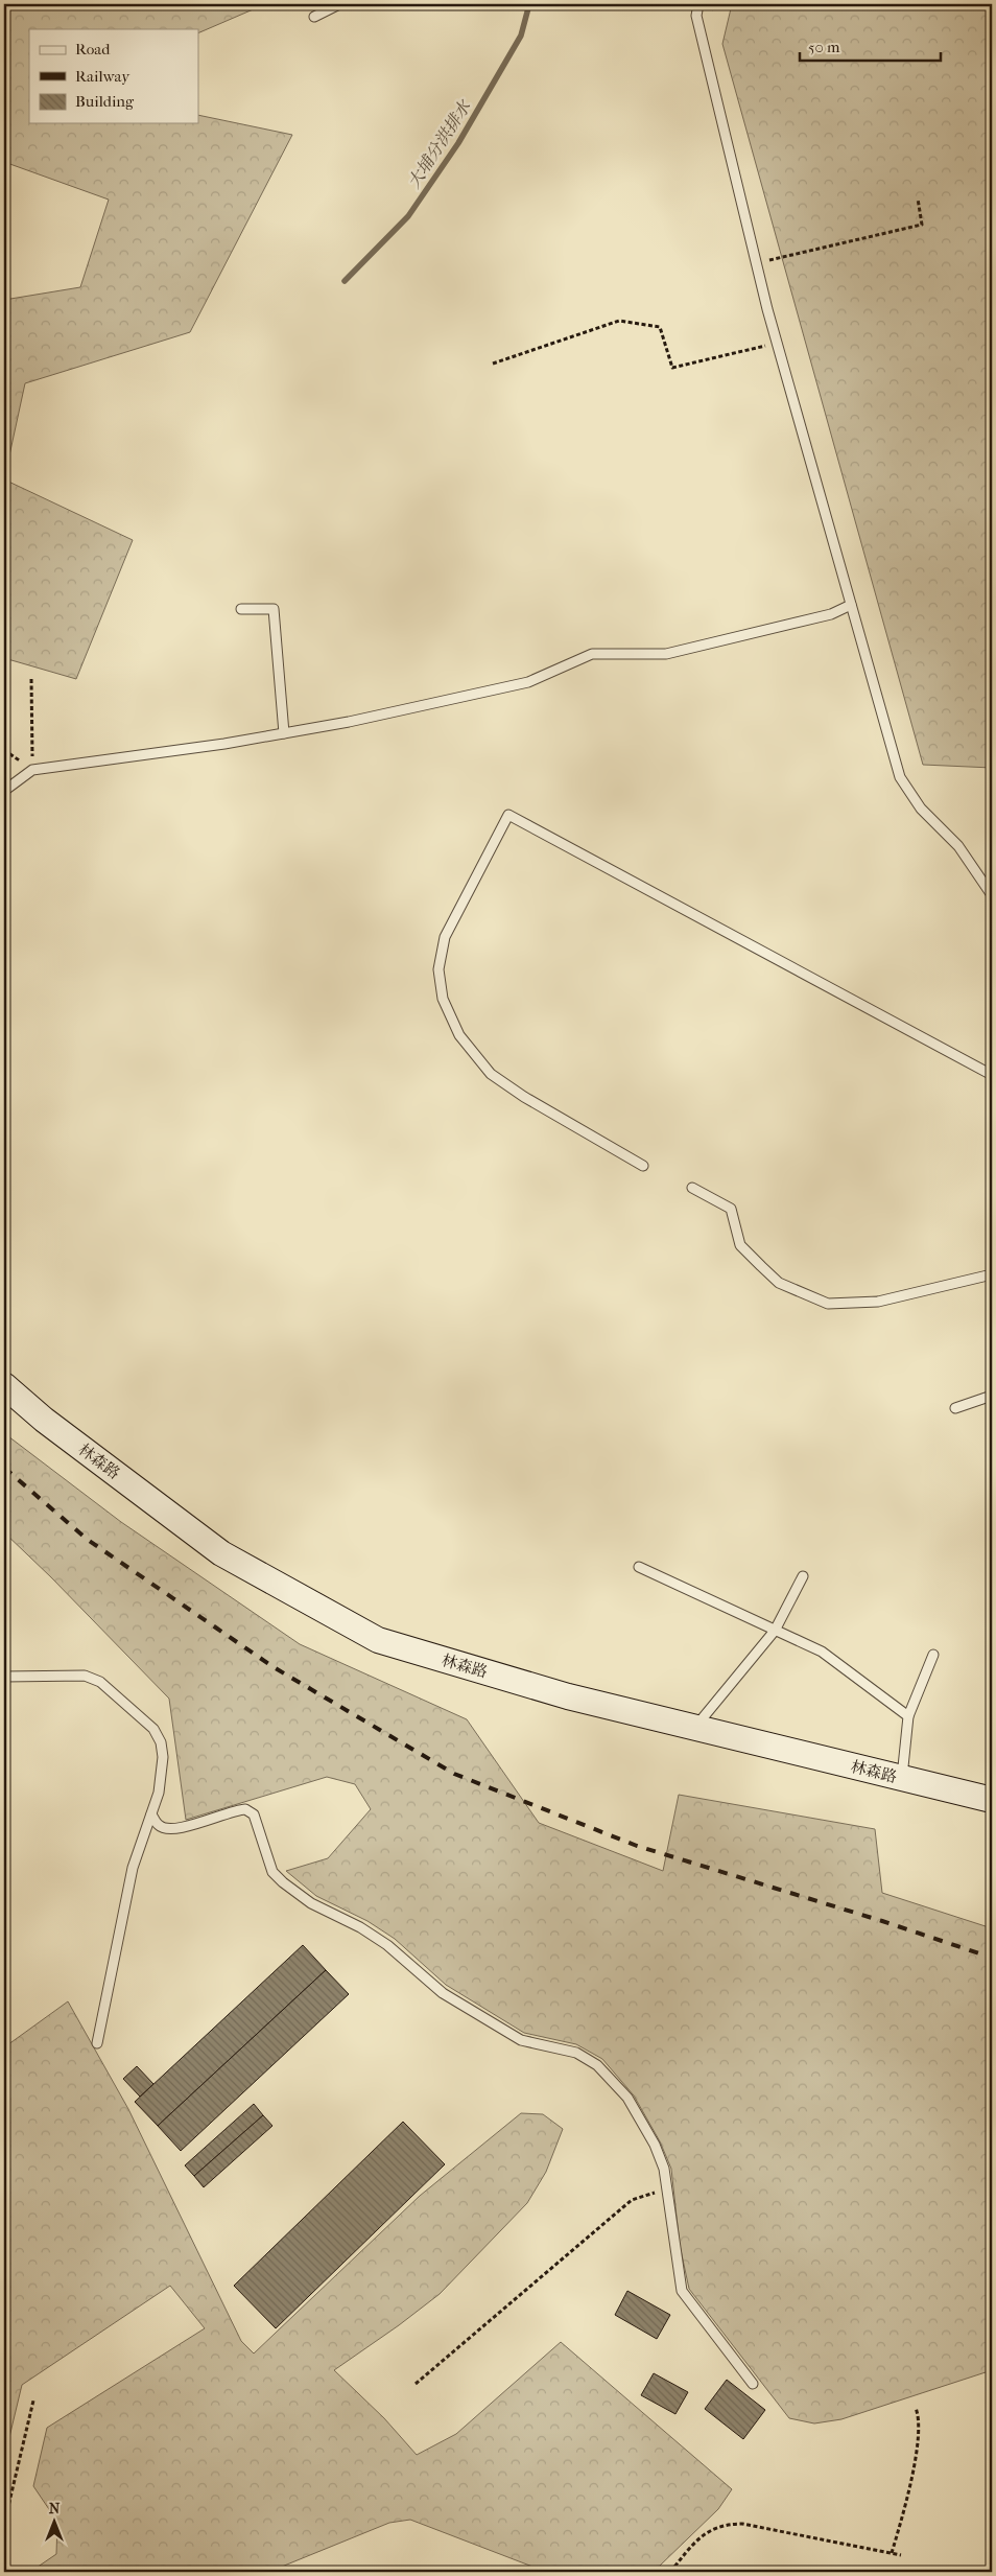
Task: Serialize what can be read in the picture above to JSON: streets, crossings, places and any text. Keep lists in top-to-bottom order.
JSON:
{
  "streets": {
    "main road": ["林森路"]
  },
  "water": ["大埔分洪排水"],
  "legend": ["Road", "Railway", "Building"],
  "scale_bar": "50 m",
  "north": "top"
}
